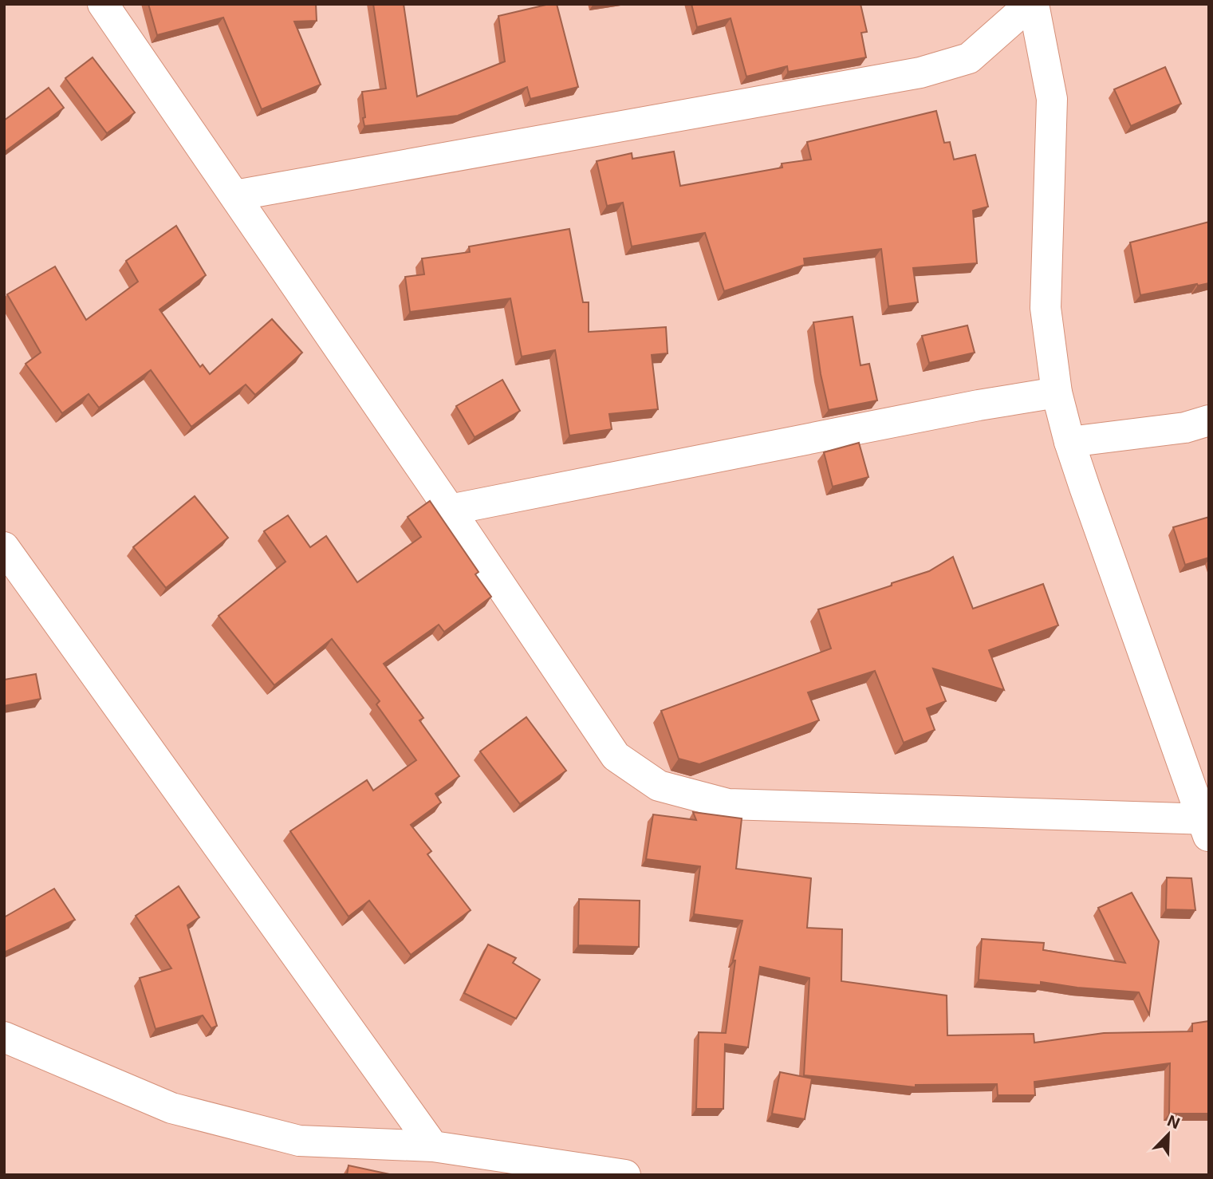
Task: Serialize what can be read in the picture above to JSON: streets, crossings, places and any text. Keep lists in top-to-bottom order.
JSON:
{
  "north": "top right"
}
